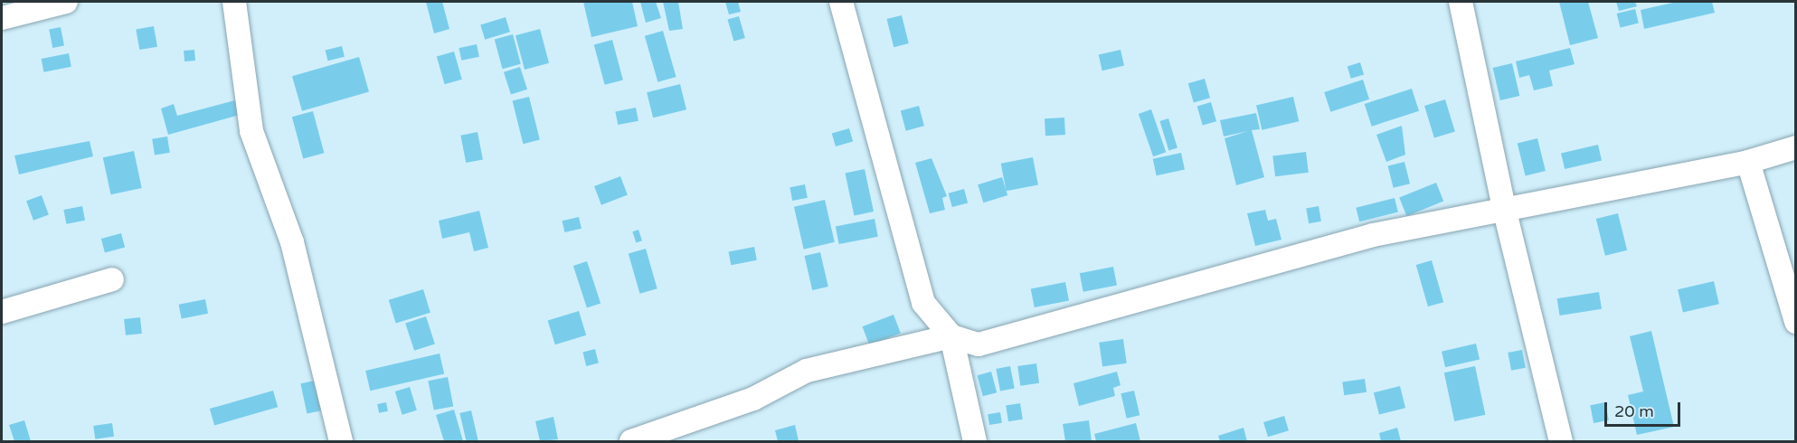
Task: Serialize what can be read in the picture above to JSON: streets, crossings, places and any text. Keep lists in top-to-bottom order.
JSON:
{
  "scale_bar": "20 m"
}
